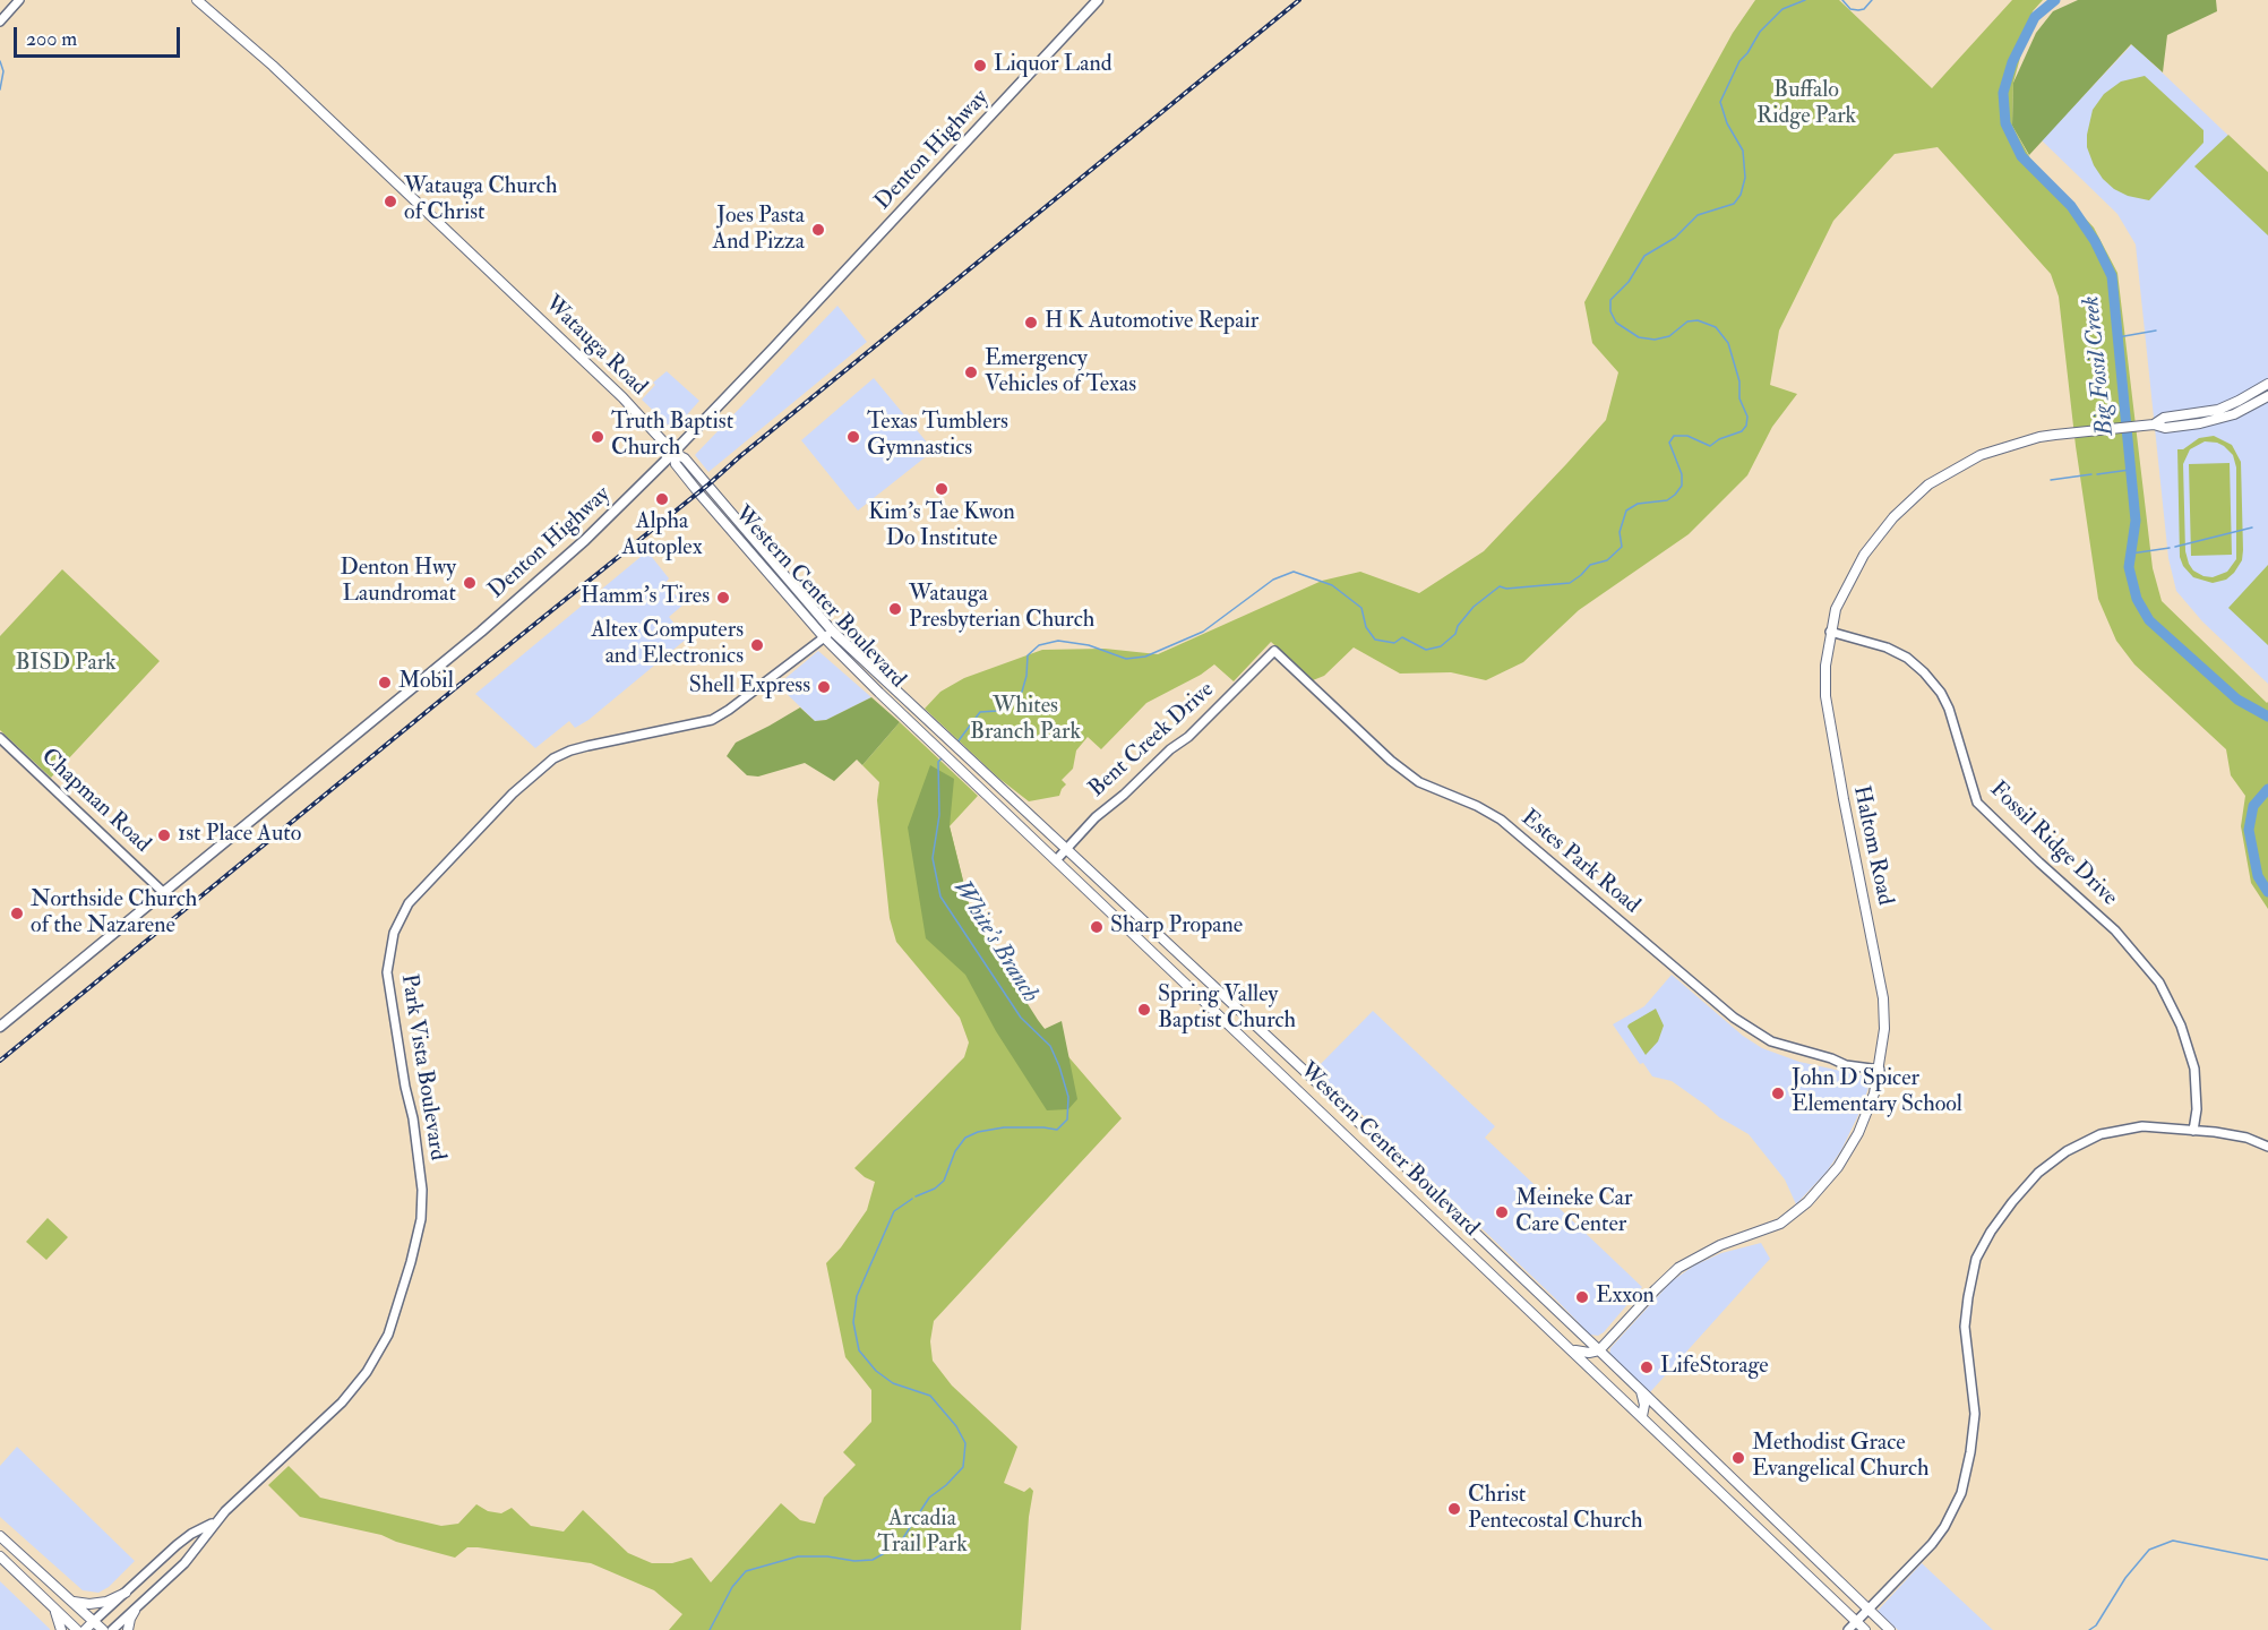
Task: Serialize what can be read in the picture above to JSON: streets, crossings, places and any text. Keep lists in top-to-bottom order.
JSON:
{
  "streets": {
    "main road": [
      "Denton Highway",
      "Watauga Road",
      "Western Center Boulevard",
      "Haltom Road",
      "Park Vista Boulevard"
    ],
    "street": [
      "Bent Creek Drive",
      "Chapman Road",
      "Fossil Ridge Drive",
      "Estes Park Road"
    ]
  },
  "crossings": [
    ["Denton Highway", "Watauga Road"],
    ["Denton Highway", "Western Center Boulevard"],
    ["Denton Highway", "Chapman Road"],
    ["Watauga Road", "Western Center Boulevard"],
    ["Watauga Road", "Bent Creek Drive"],
    ["Watauga Road", "Park Vista Boulevard"],
    ["Western Center Boulevard", "Bent Creek Drive"],
    ["Western Center Boulevard", "Haltom Road"],
    ["Western Center Boulevard", "Park Vista Boulevard"],
    ["Bent Creek Drive", "Estes Park Road"],
    ["Fossil Ridge Drive", "Haltom Road"],
    ["Haltom Road", "Estes Park Road"]
  ],
  "water": ["Big Fossil Creek", "White's Branch"],
  "parks": [
    "Buffalo Ridge Park",
    "BISD Park",
    "Whites Branch Park",
    "Arcadia Trail Park"
  ],
  "places": [
    "Liquor Land",
    "Watauga Church of Christ",
    "Joes Pasta And Pizza",
    "H K Automotive Repair",
    "Emergency Vehicles of Texas",
    "Truth Baptist Church",
    "Texas Tumblers Gymnastics",
    "Kim's Tae Kwon Do Institute",
    "Alpha Autoplex",
    "Denton Hwy Laundromat",
    "Hamm's Tires",
    "Watauga Presbyterian Church",
    "Altex Computers and Electronics",
    "Mobil",
    "Shell Express",
    "1st Place Auto",
    "Northside Church of the Nazarene",
    "Sharp Propane",
    "Spring Valley Baptist Church",
    "John D Spicer Elementary School",
    "Meineke Car Care Center",
    "Exxon",
    "LifeStorage",
    "Methodist Grace Evangelical Church",
    "Christ Pentecostal Church"
  ],
  "scale_bar": "200 m"
}
